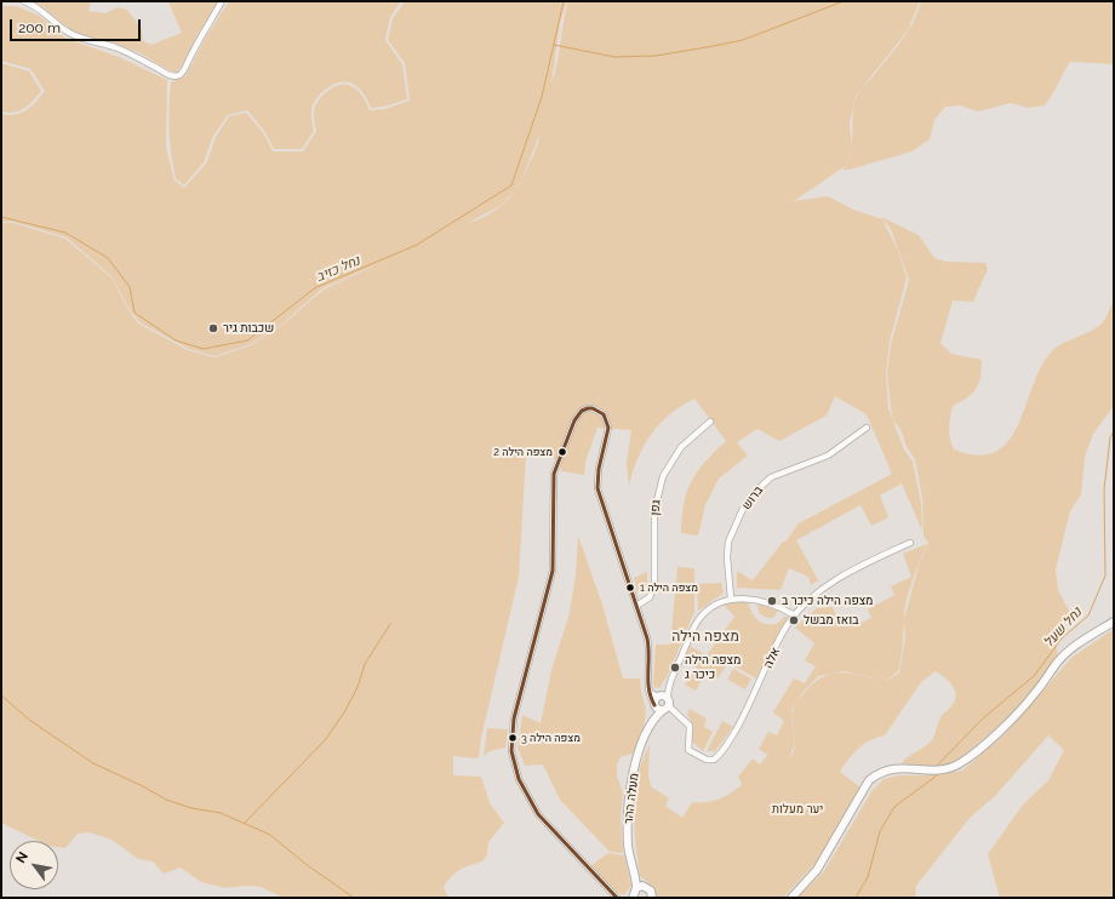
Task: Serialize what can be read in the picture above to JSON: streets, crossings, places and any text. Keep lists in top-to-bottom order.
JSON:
{
  "streets": {
    "main road": ["מעלה ההר"],
    "street": ["ברוש", "גפן", "אלה"]
  },
  "crossings": [
    ["ברוש", "מעלה ההר"],
    ["אלה", "מעלה ההר"]
  ],
  "districts": ["מצפה הילה"],
  "water": ["נחל כזיב", "נחל שעל"],
  "parks": ["יער מעלות"],
  "places": [
    "שכבות גיר",
    "מצפה הילה 2",
    "מצפה הילה 1",
    "מצפה הילה כיכר ב",
    "בואז מבשל",
    "מצפה הילה כיכר ג",
    "מצפה הילה 3"
  ],
  "scale_bar": "200 m",
  "north": "top left"
}
